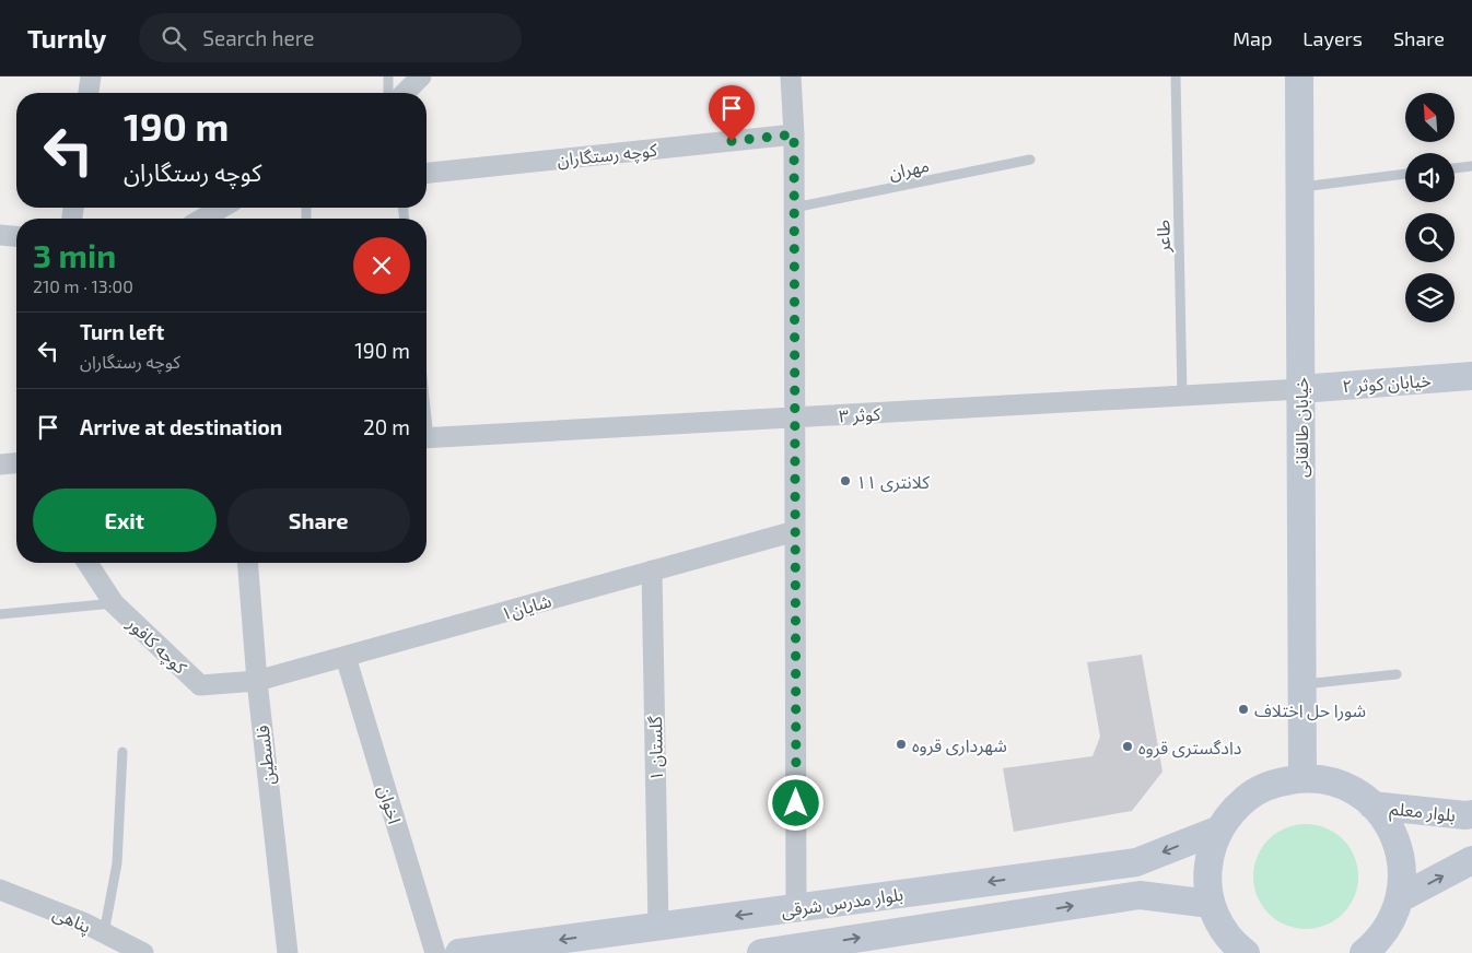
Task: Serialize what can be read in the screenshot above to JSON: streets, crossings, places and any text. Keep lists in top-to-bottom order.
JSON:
{
  "streets": {
    "main road": [
      "خیابان کوثر ۲",
      "خیابان طالقانی",
      "بلوار معلم",
      "بلوار مدرس شرقی"
    ],
    "street": [
      "کوچه رستگاران",
      "کوثر ۳",
      "شایان۱",
      "کوچه کافور",
      "گلستان ۱",
      "فلسطین",
      "اخوان",
      "پناهی"
    ],
    "lane": ["مهران", "طاعر"]
  },
  "crossings": [
    ["طاعر", "کوثر ۳"],
    ["خیابان کوثر ۲", "کوثر ۳"],
    ["خیابان کوثر ۲", "خیابان طالقانی"],
    ["کوثر ۳", "خیابان طالقانی"],
    ["شایان۱", "کوچه کافور"],
    ["شایان۱", "گلستان ۱"],
    ["شایان۱", "فلسطین"],
    ["شایان۱", "اخوان"],
    ["کوچه کافور", "فلسطین"],
    ["گلستان ۱", "بلوار مدرس شرقی"]
  ],
  "places": [
    "کلانتری ۱۱",
    "شورا حل اختلاف",
    "شهرداری قروه",
    "دادگستری قروه"
  ],
  "north": "top left",
  "page": {
    "header": "Turnly",
    "search": "Search here",
    "nav": ["Map", "Layers", "Share"],
    "turn": ["190 m", "کوچه رستگاران"],
    "heading": ["3 min", "210 m · 13:00"],
    "list": [
      {
        "name": "Turn left",
        "note": "کوچه رستگاران",
        "value": "190 m"
      },
      {
        "name": "Arrive at destination",
        "value": "20 m"
      }
    ],
    "buttons": ["Exit", "Share"]
  }
}
